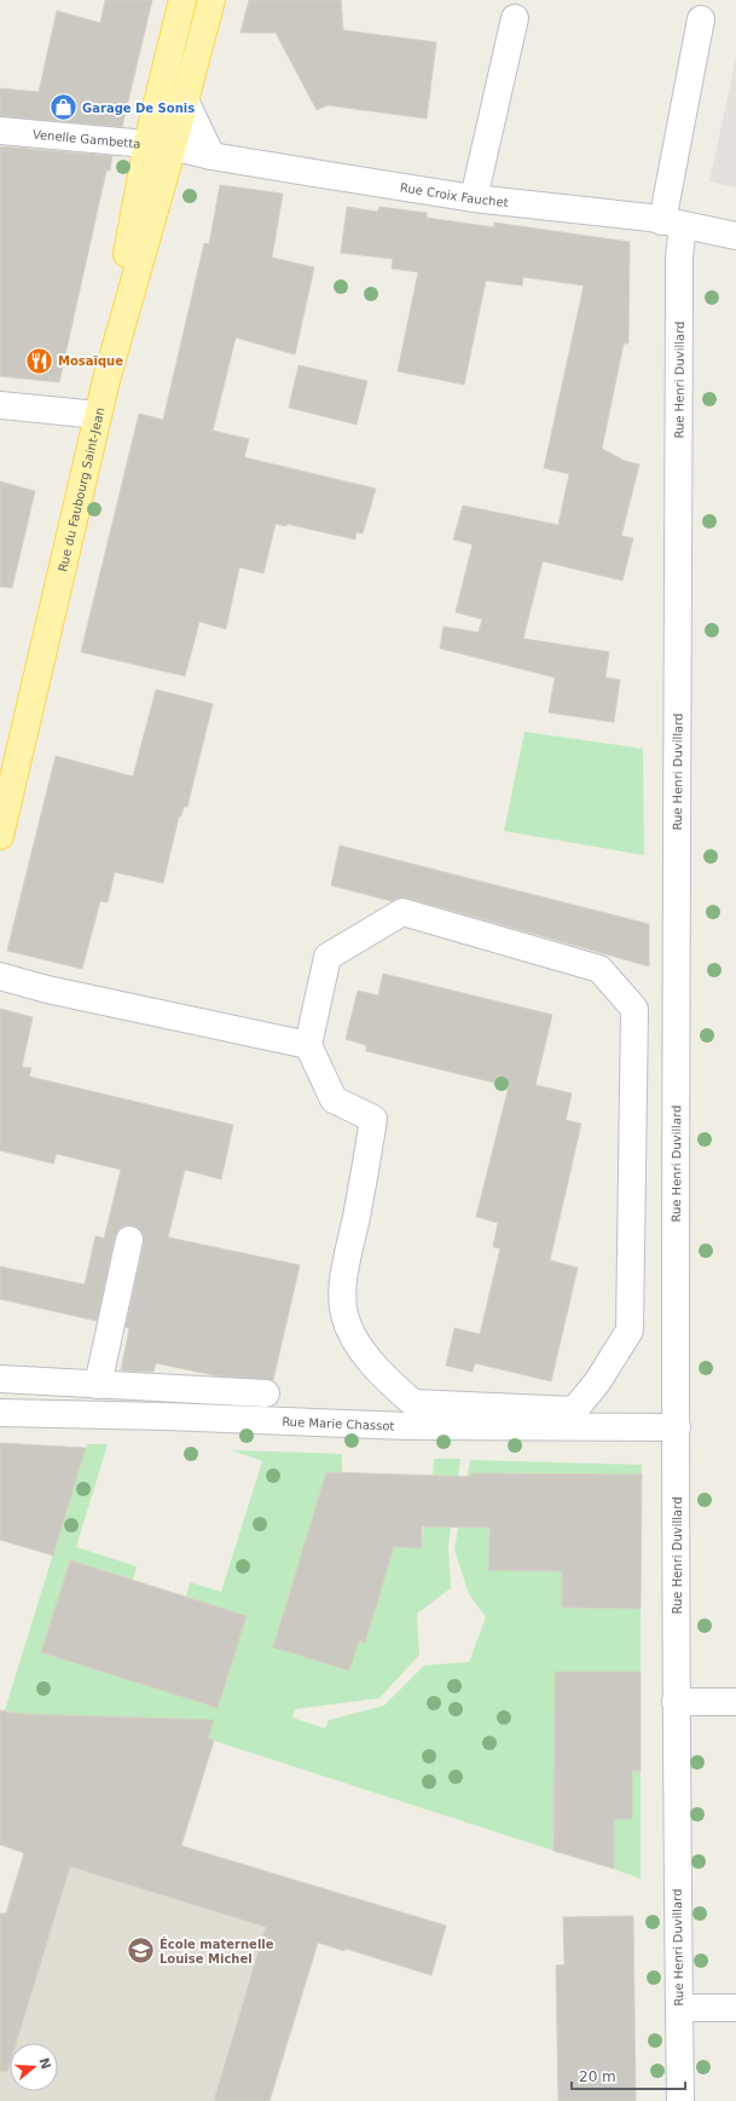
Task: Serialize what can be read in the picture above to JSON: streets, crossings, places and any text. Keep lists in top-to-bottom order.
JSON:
{
  "streets": {
    "main road": ["Rue du Faubourg Saint-Jean"],
    "street": [
      "Venelle Gambetta",
      "Rue Croix Fauchet",
      "Rue Henri Duvillard",
      "Rue Marie Chassot"
    ]
  },
  "crossings": [
    ["Venelle Gambetta", "Rue Croix Fauchet"],
    ["Venelle Gambetta", "Rue du Faubourg Saint-Jean"],
    ["Rue Croix Fauchet", "Rue Henri Duvillard"],
    ["Rue Croix Fauchet", "Rue du Faubourg Saint-Jean"],
    ["Rue Henri Duvillard", "Rue Marie Chassot"]
  ],
  "places": {
    "shop": ["Garage De Sonis"],
    "restaurant": ["Mosaïque"],
    "school or university": ["École maternelle Louise Michel"]
  },
  "scale_bar": "20 m",
  "north": "right"
}
